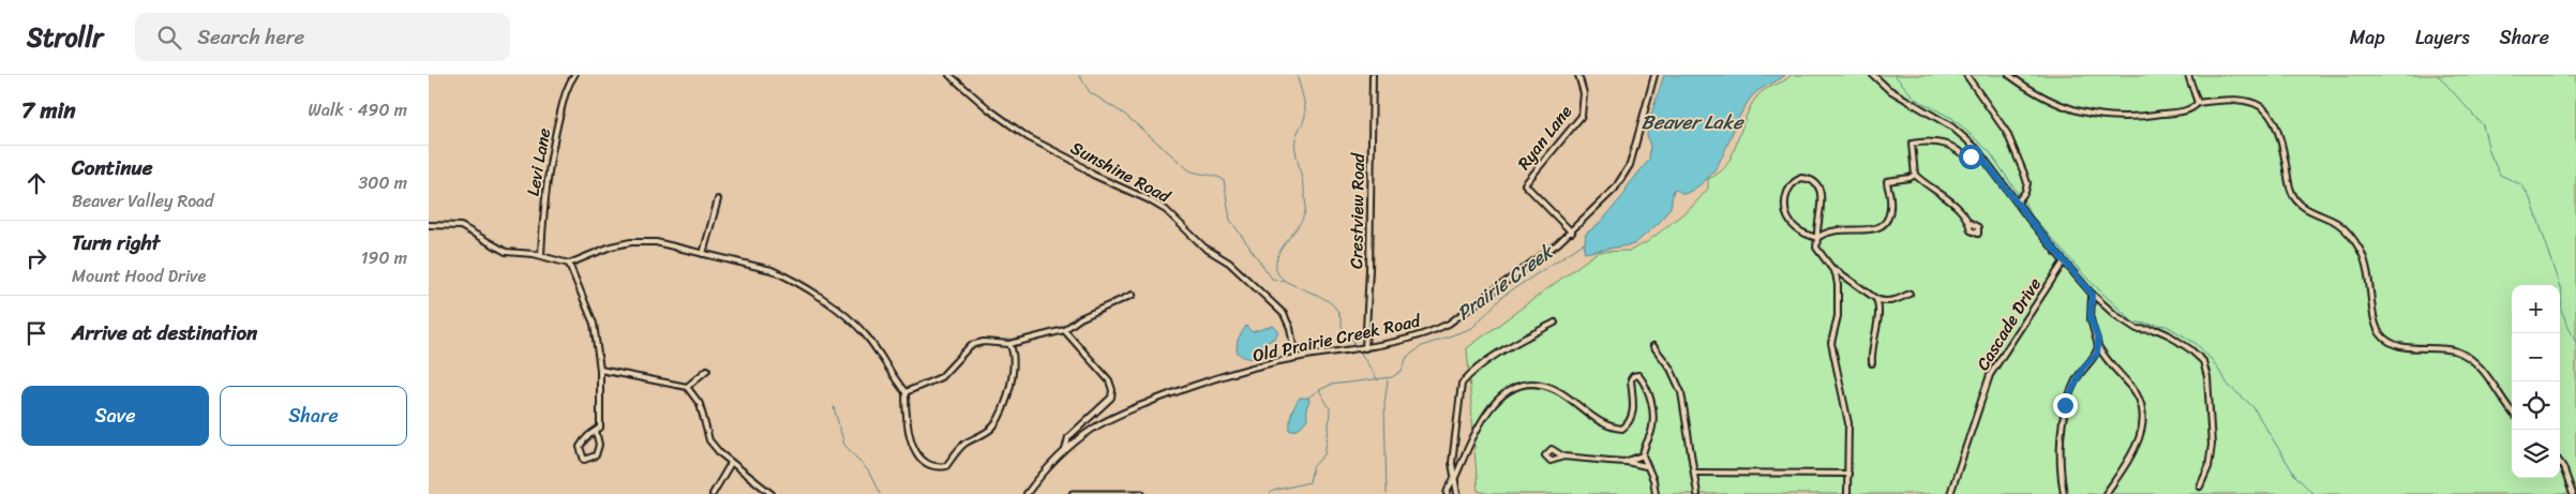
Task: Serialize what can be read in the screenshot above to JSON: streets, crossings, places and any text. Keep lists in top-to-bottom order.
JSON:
{
  "streets": {
    "street": [
      "Ryan Lane",
      "Levi Lane",
      "Sunshine Road",
      "Crestview Road",
      "Cascade Drive",
      "Old Prairie Creek Road"
    ]
  },
  "crossings": [
    ["Ryan Lane", "Old Prairie Creek Road"],
    ["Sunshine Road", "Old Prairie Creek Road"],
    ["Crestview Road", "Old Prairie Creek Road"]
  ],
  "water": ["Beaver Lake", "Prairie Creek"],
  "page": {
    "header": "Strollr",
    "search": "Search here",
    "nav": ["Map", "Layers", "Share"],
    "heading": ["7 min", "Walk · 490 m"],
    "list": [
      ["Continue", "Beaver Valley Road", "300 m"],
      ["Turn right", "Mount Hood Drive", "190 m"],
      "Arrive at destination"
    ],
    "map_buttons": ["+", "−"],
    "buttons": ["Save", "Share"]
  }
}
